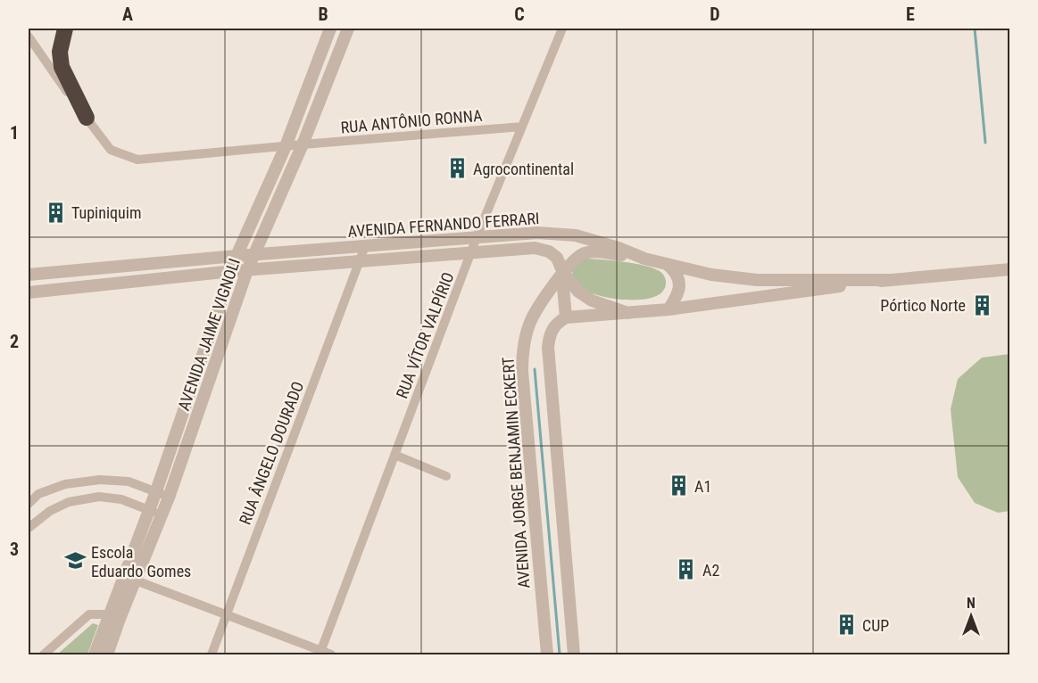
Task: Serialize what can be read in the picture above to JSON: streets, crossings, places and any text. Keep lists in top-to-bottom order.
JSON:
{
  "streets": {
    "street": [
      "RUA ANTÔNIO RONNA",
      "AVENIDA FERNANDO FERRARI",
      "AVENIDA JAIME VIGNOLI",
      "RUA VÍTOR VALPÍRIO",
      "RUA ÂNGELO DOURADO",
      "AVENIDA JORGE BENJAMIN ECKERT"
    ]
  },
  "crossings": [
    ["RUA ANTÔNIO RONNA", "AVENIDA JAIME VIGNOLI"],
    ["RUA ANTÔNIO RONNA", "RUA VÍTOR VALPÍRIO"],
    ["AVENIDA FERNANDO FERRARI", "AVENIDA JAIME VIGNOLI"],
    ["AVENIDA FERNANDO FERRARI", "RUA VÍTOR VALPÍRIO"],
    ["AVENIDA FERNANDO FERRARI", "RUA ÂNGELO DOURADO"],
    ["AVENIDA FERNANDO FERRARI", "AVENIDA JORGE BENJAMIN ECKERT"]
  ],
  "places": {
    "building": [
      "Agrocontinental",
      "Tupiniquim",
      "Pórtico Norte",
      "A1",
      "A2",
      "CUP"
    ],
    "school or university": ["Escola Eduardo Gomes"]
  },
  "north": "top",
  "grid": {
    "columns": [
      "A",
      "B",
      "C",
      "D",
      "E"
    ],
    "rows": ["1", "2", "3"]
  }
}
